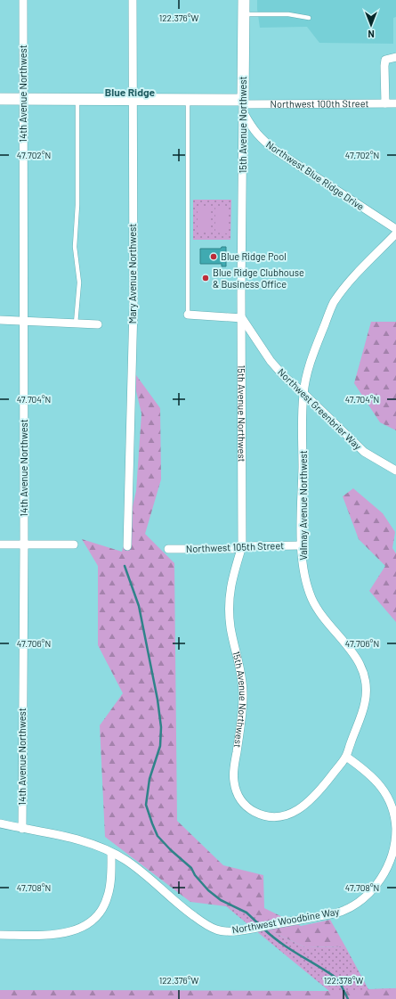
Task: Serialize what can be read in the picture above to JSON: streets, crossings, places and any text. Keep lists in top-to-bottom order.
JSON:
{
  "streets": {
    "main road": ["Northwest 100th Street", "15th Avenue Northwest"],
    "street": [
      "14th Avenue Northwest",
      "Northwest Blue Ridge Drive",
      "Mary Avenue Northwest",
      "Northwest Greenbrier Way",
      "Valmay Avenue Northwest",
      "Northwest 105th Street",
      "Northwest Woodbine Way"
    ]
  },
  "crossings": [
    ["14th Avenue Northwest", "Northwest 100th Street"],
    ["14th Avenue Northwest", "Northwest Woodbine Way"],
    ["Northwest 100th Street", "15th Avenue Northwest"],
    ["Northwest 100th Street", "Northwest Blue Ridge Drive"],
    ["Northwest 100th Street", "Mary Avenue Northwest"],
    ["15th Avenue Northwest", "Northwest Blue Ridge Drive"],
    ["15th Avenue Northwest", "Northwest Greenbrier Way"],
    ["15th Avenue Northwest", "Valmay Avenue Northwest"],
    ["15th Avenue Northwest", "Northwest 105th Street"],
    ["Northwest Greenbrier Way", "Valmay Avenue Northwest"],
    ["Valmay Avenue Northwest", "Northwest 105th Street"],
    ["Valmay Avenue Northwest", "Northwest Woodbine Way"]
  ],
  "districts": ["Blue Ridge"],
  "places": ["Blue Ridge Pool", "Blue Ridge Clubhouse & Business Office"],
  "north": "bottom",
  "coordinates": [
    "122.376°W",
    "47.702°N",
    "47.704°N",
    "47.706°N",
    "47.708°N",
    "122.378°W"
  ]
}
